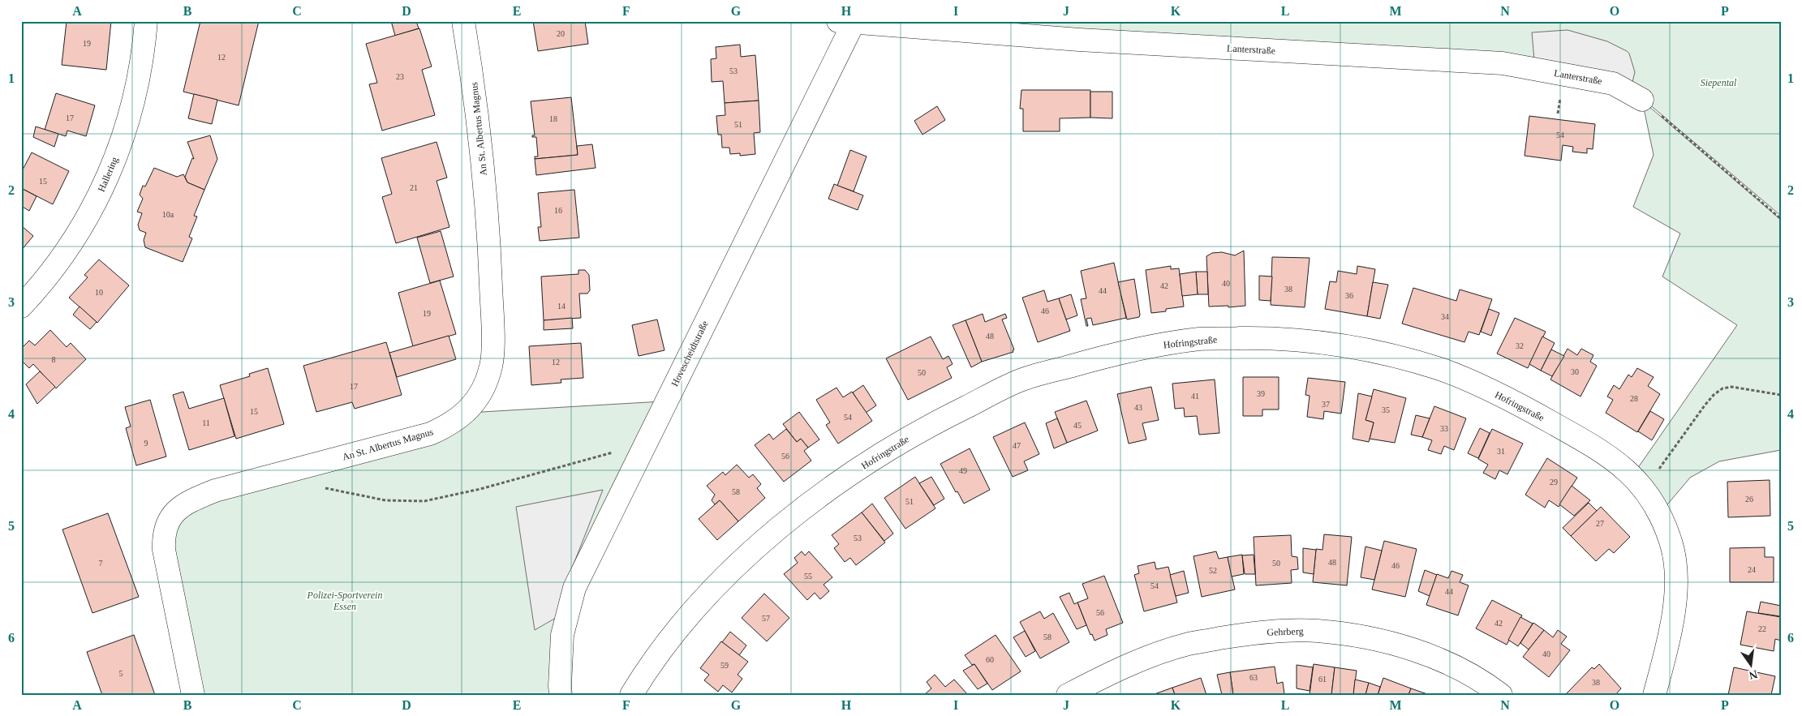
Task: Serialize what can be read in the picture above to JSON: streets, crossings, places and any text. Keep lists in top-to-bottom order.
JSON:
{
  "streets": {
    "street": [
      "Lanterstraße",
      "An St. Albertus Magnus",
      "Hallering",
      "Hofringstraße",
      "Hovescheidtstraße",
      "Gehrberg"
    ]
  },
  "crossings": [
    ["Lanterstraße", "Hovescheidtstraße"]
  ],
  "parks": ["Siepental", "Polizei-Sportverein Essen"],
  "house_numbers": [
    "20",
    "19",
    "12",
    "53",
    "23",
    "17",
    "18",
    "51",
    "54",
    "15",
    "21",
    "16",
    "10a",
    "40",
    "42",
    "38",
    "44",
    "10",
    "36",
    "14",
    "46",
    "19",
    "34",
    "48",
    "32",
    "8",
    "12",
    "30",
    "50",
    "17",
    "39",
    "41",
    "28",
    "37",
    "43",
    "35",
    "15",
    "54",
    "11",
    "45",
    "33",
    "9",
    "47",
    "31",
    "56",
    "49",
    "29",
    "58",
    "26",
    "51",
    "27",
    "53",
    "48",
    "7",
    "50",
    "46",
    "24",
    "52",
    "55",
    "54",
    "44",
    "56",
    "57",
    "42",
    "22",
    "58",
    "40",
    "60",
    "59",
    "5",
    "63",
    "61",
    "38"
  ],
  "north": "bottom",
  "grid": {
    "columns": [
      "A",
      "B",
      "C",
      "D",
      "E",
      "F",
      "G",
      "H",
      "I",
      "J",
      "K",
      "L",
      "M",
      "N",
      "O",
      "P"
    ],
    "rows": [
      "1",
      "2",
      "3",
      "4",
      "5",
      "6"
    ]
  }
}
